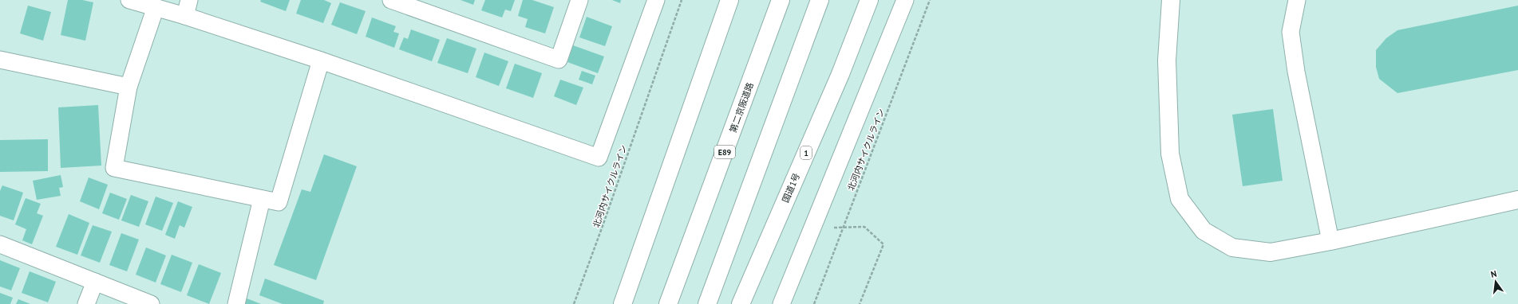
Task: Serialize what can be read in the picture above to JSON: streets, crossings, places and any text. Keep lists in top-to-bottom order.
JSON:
{
  "streets": {
    "main road": [
      "第二京阪道路",
      "E89",
      "1",
      "国道1号"
    ],
    "path": ["北河内サイクルライン"]
  },
  "north": "top"
}
